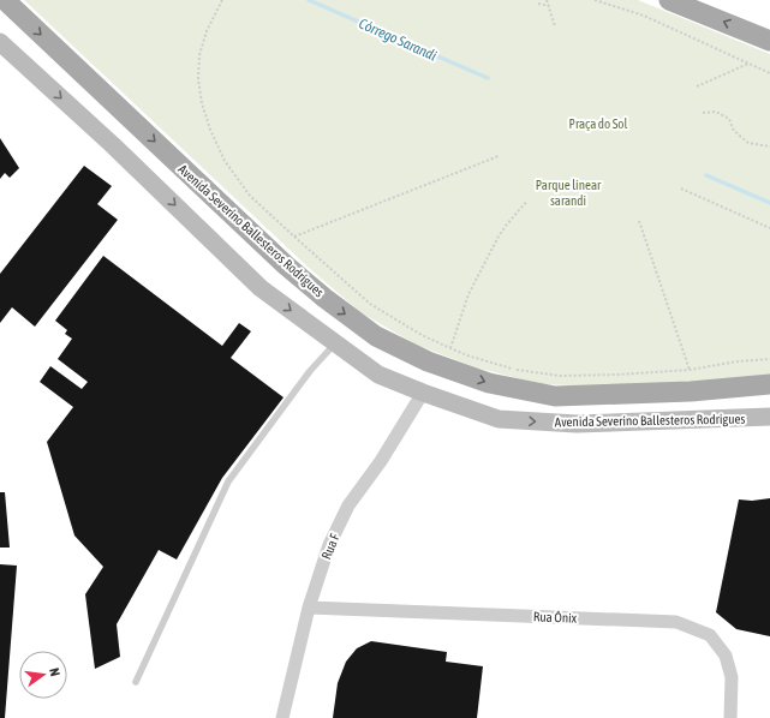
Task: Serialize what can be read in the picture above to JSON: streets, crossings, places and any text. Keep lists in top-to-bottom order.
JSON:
{
  "streets": {
    "main road": ["Avenida Severino Ballesteros Rodrigues"],
    "street": ["Rua F", "Rua Ônix"]
  },
  "crossings": [
    ["Avenida Severino Ballesteros Rodrigues", "Rua F"],
    ["Rua F", "Rua Ônix"]
  ],
  "one_way": ["Avenida Severino Ballesteros Rodrigues"],
  "water": ["Córrego Sarandi"],
  "parks": ["Praça do Sol", "Parque linear sarandi"],
  "north": "right"
}
